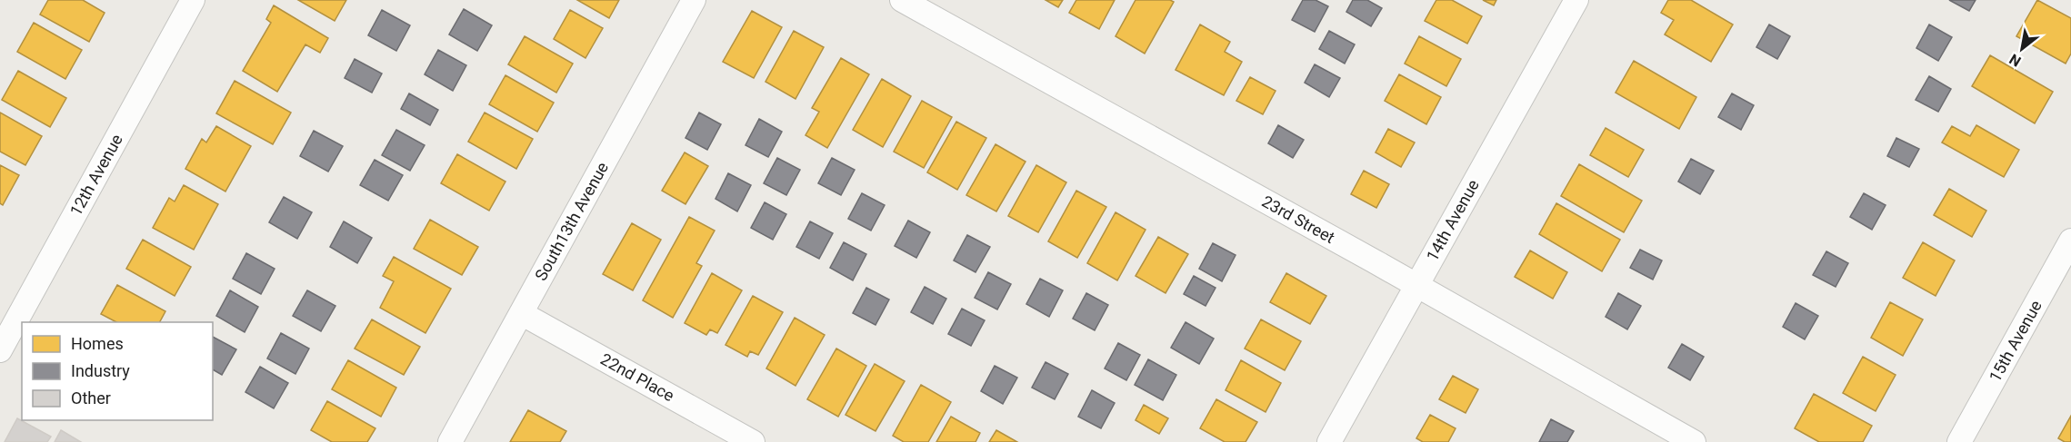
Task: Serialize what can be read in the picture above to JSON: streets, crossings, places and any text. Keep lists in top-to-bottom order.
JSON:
{
  "streets": {
    "street": [
      "12th Avenue",
      "23rd Street",
      "14th Avenue",
      "South13th Avenue",
      "15th Avenue",
      "22nd Place"
    ]
  },
  "crossings": [
    ["23rd Street", "14th Avenue"],
    ["South13th Avenue", "22nd Place"]
  ],
  "legend": ["Homes", "Industry", "Other"],
  "north": "bottom left"
}
